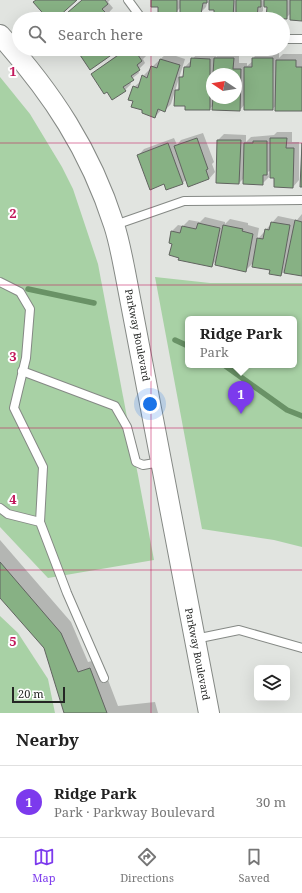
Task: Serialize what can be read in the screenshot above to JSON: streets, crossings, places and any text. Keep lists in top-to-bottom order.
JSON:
{
  "streets": {
    "street": ["Parkway Boulevard"]
  },
  "scale_bar": "20 m",
  "north": "left",
  "page": {
    "search": "Search here",
    "popup": ["Ridge Park", "Park"],
    "pins": "1",
    "scale": "20 m",
    "heading": "Nearby",
    "list": [
      {
        "mark": "1",
        "name": "Ridge Park",
        "note": "Park · Parkway Boulevard",
        "value": "30 m"
      }
    ],
    "nav": ["Map", "Directions", "Saved"]
  },
  "grid": {
    "rows": [
      "1",
      "2",
      "3",
      "4",
      "5"
    ]
  }
}
